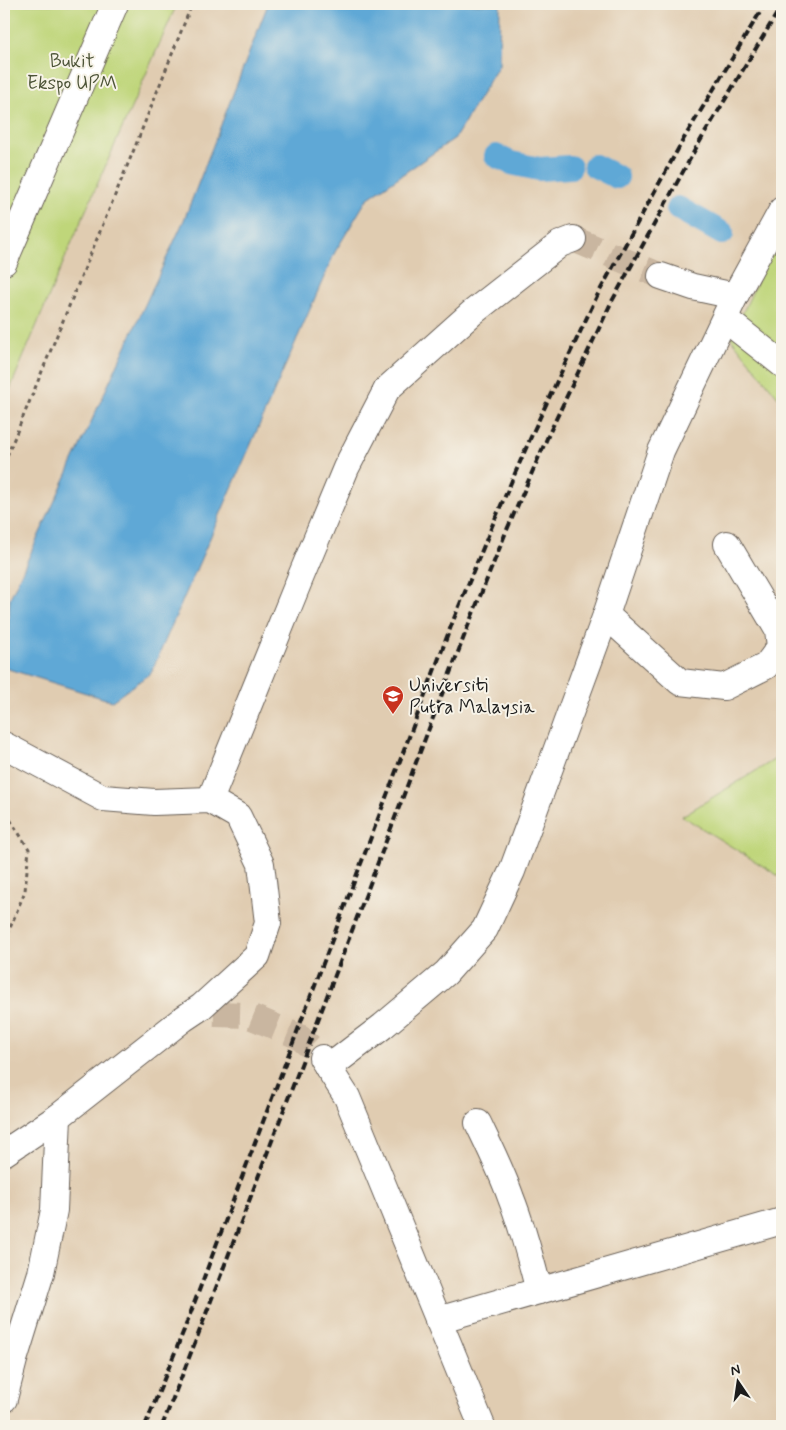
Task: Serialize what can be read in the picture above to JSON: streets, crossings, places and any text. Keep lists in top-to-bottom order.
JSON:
{
  "parks": ["Bukit Ekspo UPM"],
  "places": {
    "school or university": ["Universiti Putra Malaysia"]
  },
  "north": "top"
}
